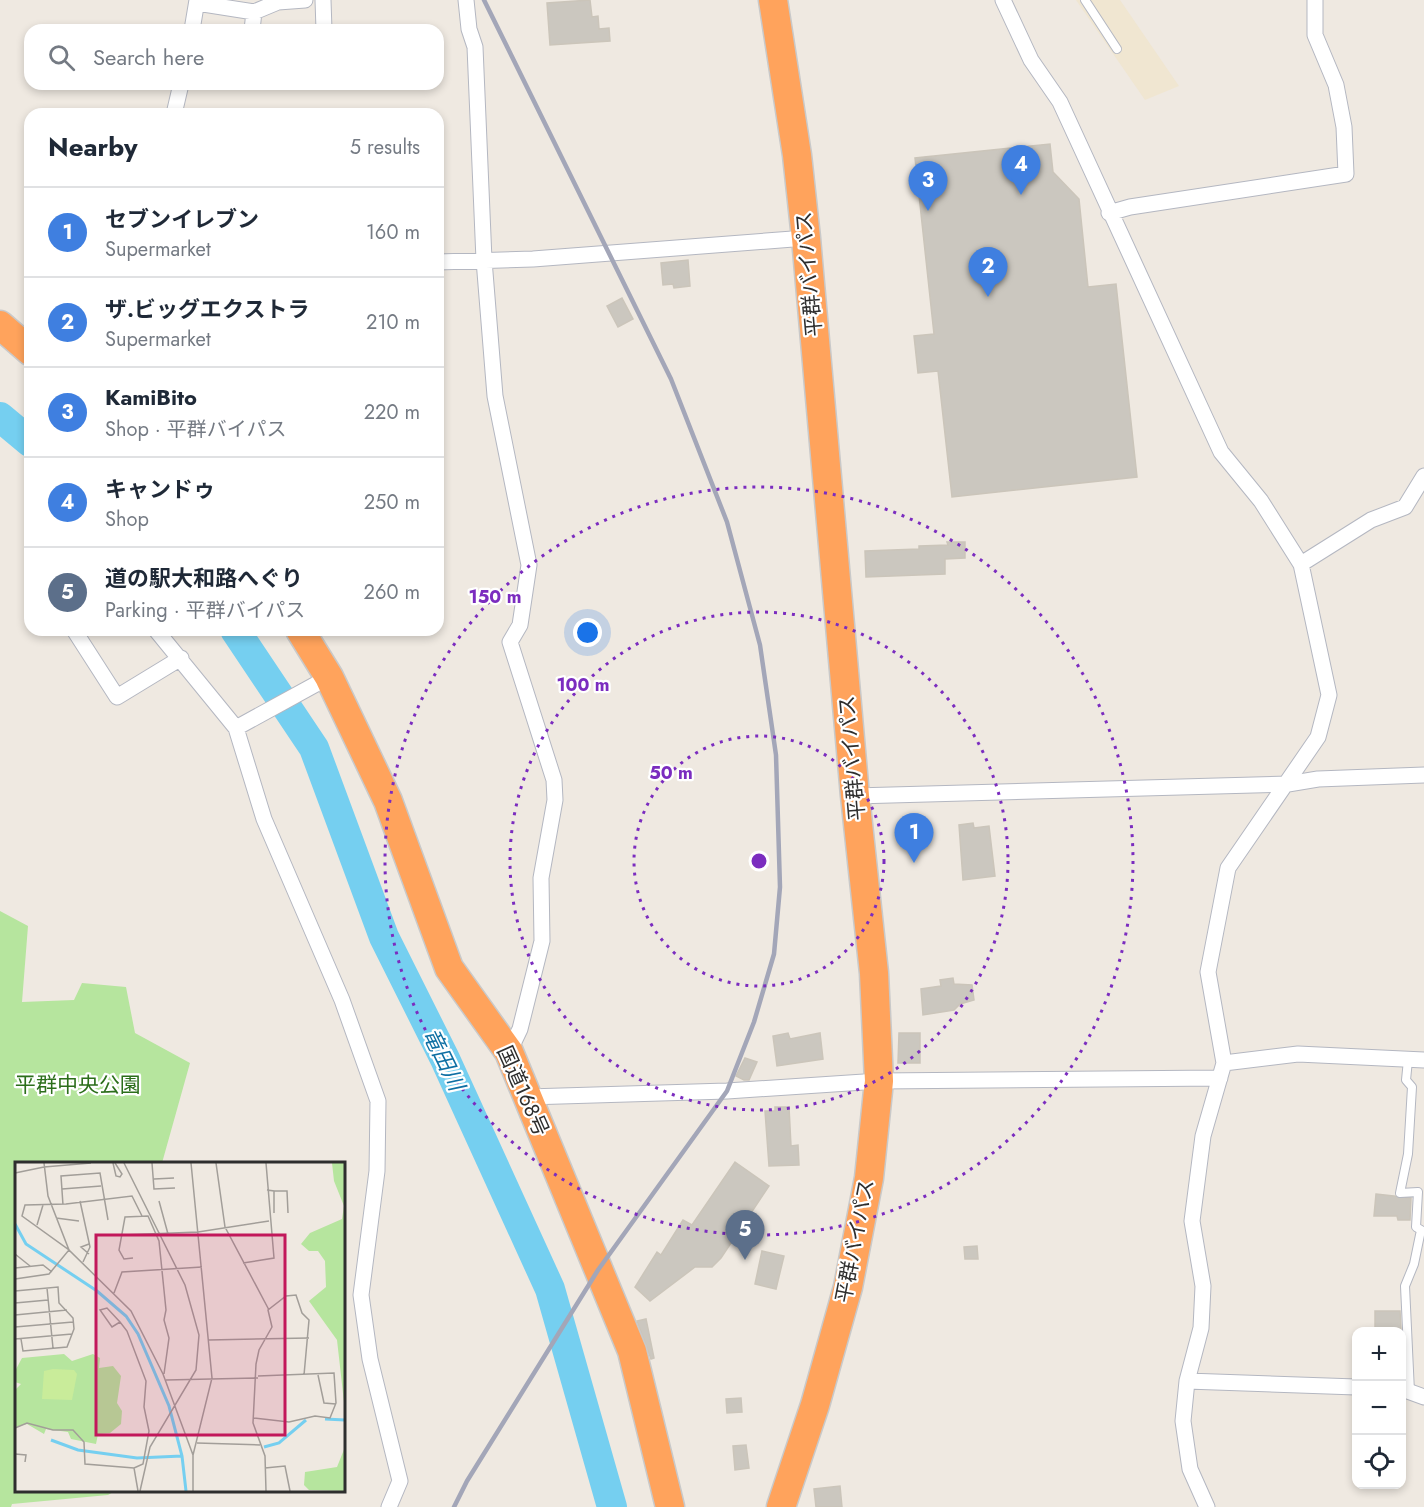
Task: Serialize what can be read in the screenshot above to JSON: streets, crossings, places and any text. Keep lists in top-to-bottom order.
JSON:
{
  "streets": {
    "highway": ["平群バイパス", "国道168号"]
  },
  "water": ["竜田川"],
  "parks": ["平群中央公園"],
  "page": {
    "search": "Search here",
    "heading": ["Nearby", "5 results"],
    "pins": [
      "4",
      "3",
      "2",
      "1",
      "5"
    ],
    "list": [
      {
        "mark": "1",
        "name": "セブンイレブン",
        "note": "Supermarket",
        "value": "160 m"
      },
      {
        "mark": "2",
        "name": "ザ.ビッグエクストラ",
        "note": "Supermarket",
        "value": "210 m"
      },
      {
        "mark": "3",
        "name": "KamiBito",
        "note": "Shop · 平群バイパス",
        "value": "220 m"
      },
      {
        "mark": "4",
        "name": "キャンドゥ",
        "note": "Shop",
        "value": "250 m"
      },
      {
        "mark": "5",
        "name": "道の駅大和路へぐり",
        "note": "Parking · 平群バイパス",
        "value": "260 m"
      }
    ],
    "map_buttons": ["+", "−"]
  },
  "rings": ["150 m", "100 m", "50 m"]
}
